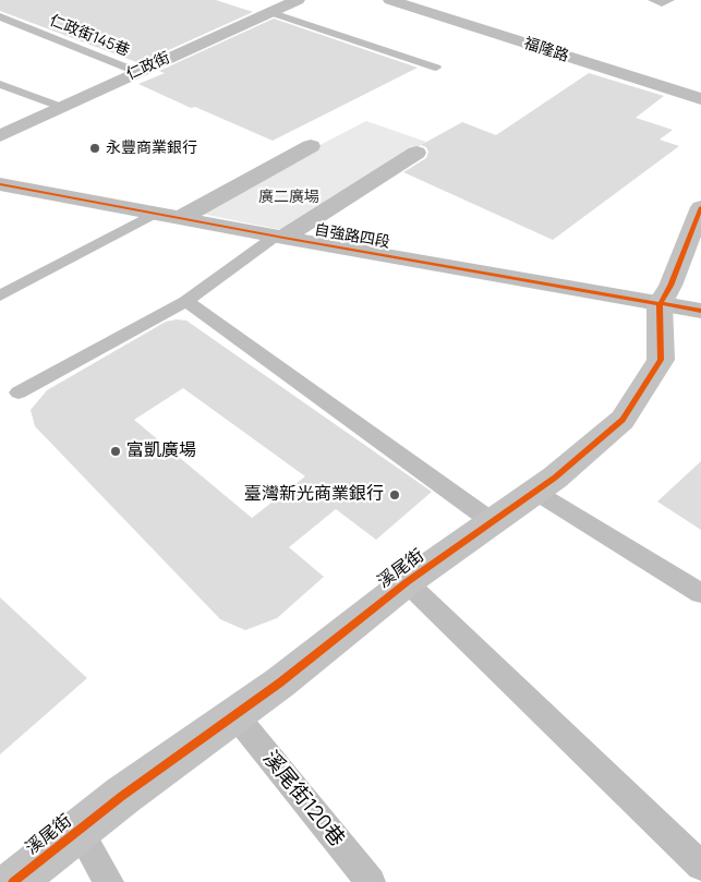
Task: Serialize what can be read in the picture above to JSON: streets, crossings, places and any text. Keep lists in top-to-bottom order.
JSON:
{
  "streets": {
    "street": [
      "福隆路",
      "仁政街",
      "自強路四段",
      "溪尾街"
    ],
    "lane": ["仁政街145巷", "溪尾街120巷"]
  },
  "crossings": [
    ["仁政街145巷", "仁政街"],
    ["自強路四段", "溪尾街"],
    ["溪尾街", "溪尾街120巷"]
  ],
  "parks": ["廣二廣場"],
  "places": ["永豐商業銀行", "富凱廣場", "臺灣新光商業銀行"]
}
